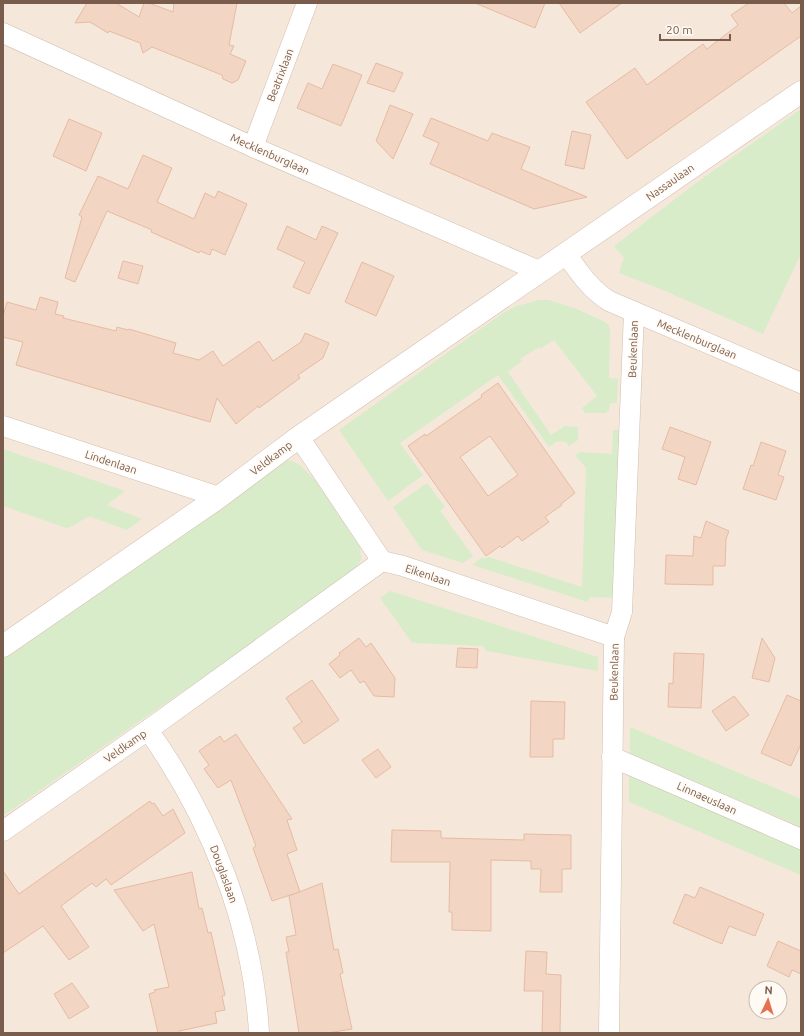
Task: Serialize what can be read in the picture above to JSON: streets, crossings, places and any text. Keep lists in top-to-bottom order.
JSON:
{
  "streets": {
    "street": [
      "Beatrixlaan",
      "Mecklenburglaan",
      "Nassaulaan",
      "Beukenlaan",
      "Veldkamp",
      "Lindenlaan",
      "Eikenlaan",
      "Linnaeuslaan",
      "Douglaslaan"
    ]
  },
  "crossings": [
    ["Beatrixlaan", "Mecklenburglaan"],
    ["Mecklenburglaan", "Nassaulaan"],
    ["Mecklenburglaan", "Beukenlaan"],
    ["Mecklenburglaan", "Veldkamp"],
    ["Nassaulaan", "Veldkamp"],
    ["Beukenlaan", "Eikenlaan"],
    ["Beukenlaan", "Linnaeuslaan"],
    ["Veldkamp", "Lindenlaan"],
    ["Veldkamp", "Eikenlaan"],
    ["Veldkamp", "Douglaslaan"]
  ],
  "scale_bar": "20 m",
  "north": "top"
}
